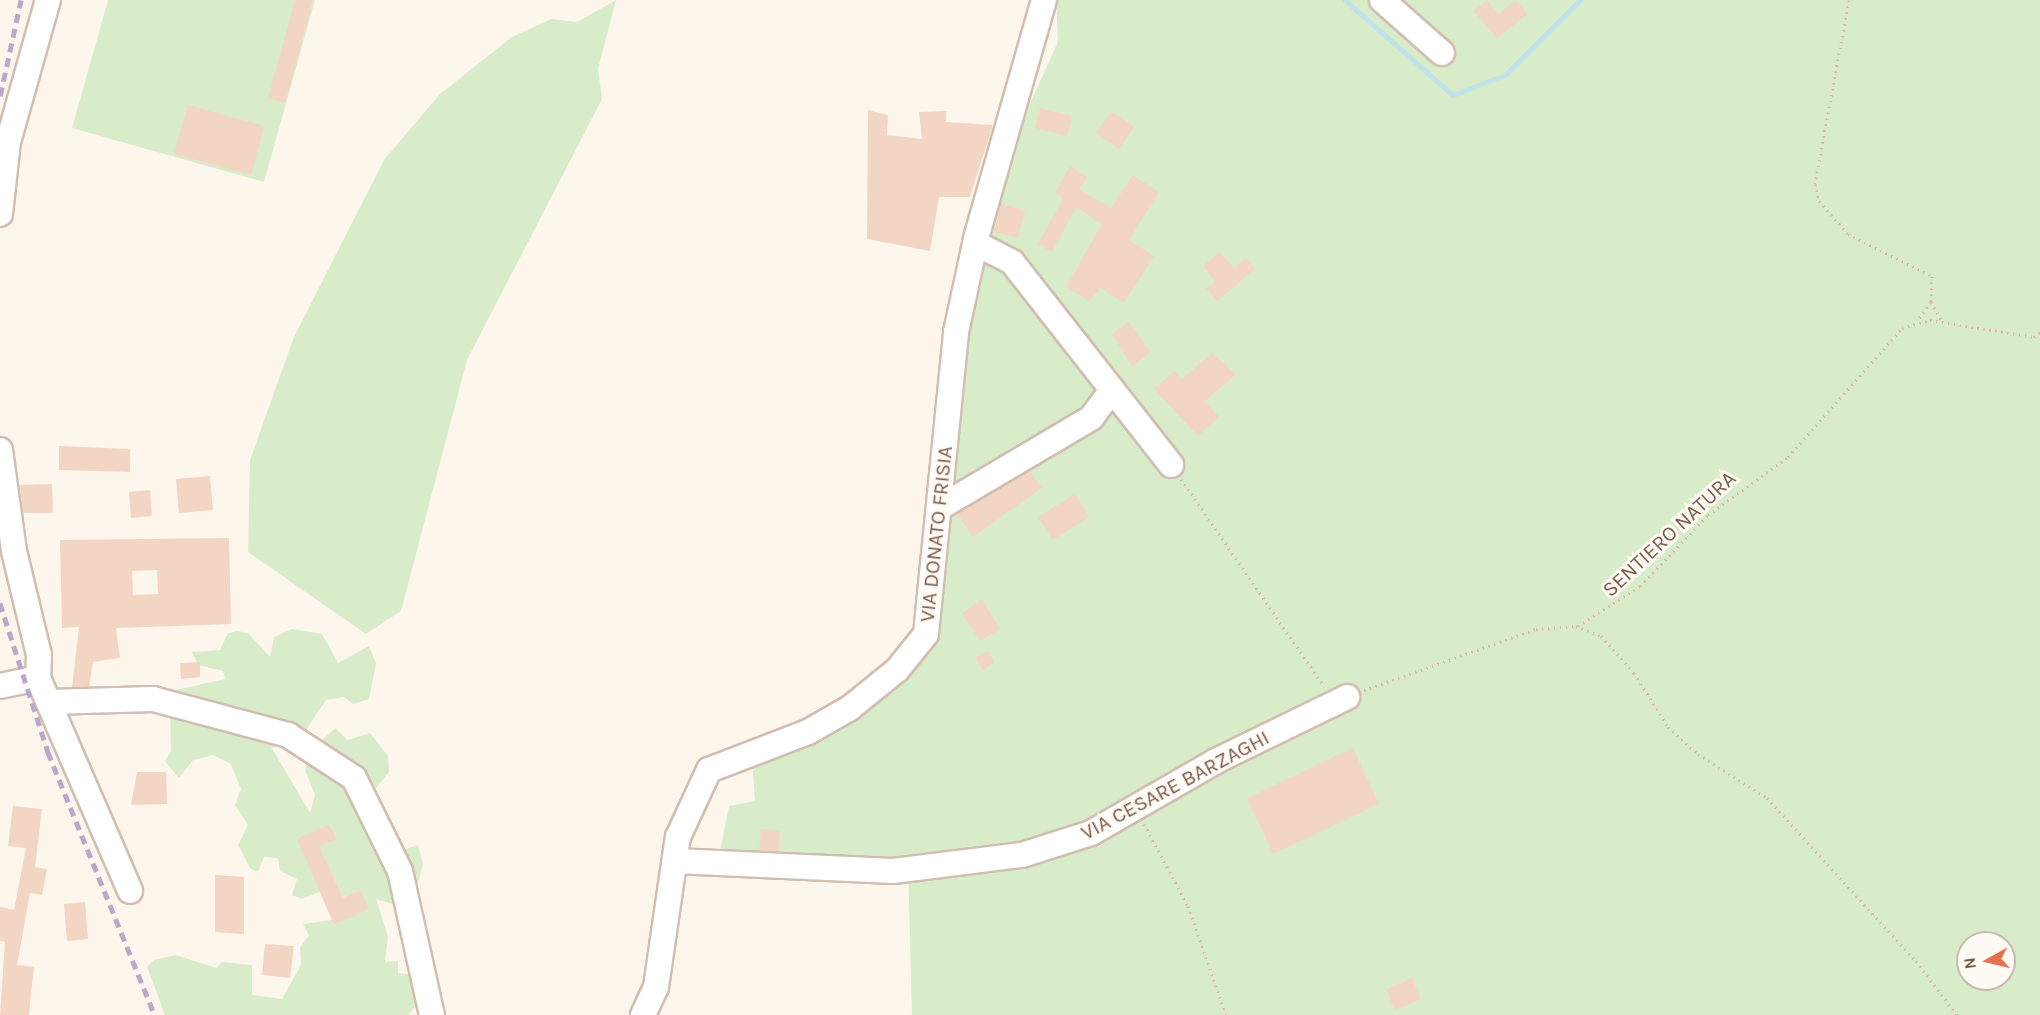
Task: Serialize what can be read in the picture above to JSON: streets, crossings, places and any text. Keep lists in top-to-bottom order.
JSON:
{
  "streets": {
    "street": ["VIA DONATO FRISIA", "VIA CESARE BARZAGHI"],
    "path": ["SENTIERO NATURA"]
  },
  "crossings": [
    ["VIA DONATO FRISIA", "VIA CESARE BARZAGHI"]
  ],
  "north": "left"
}
